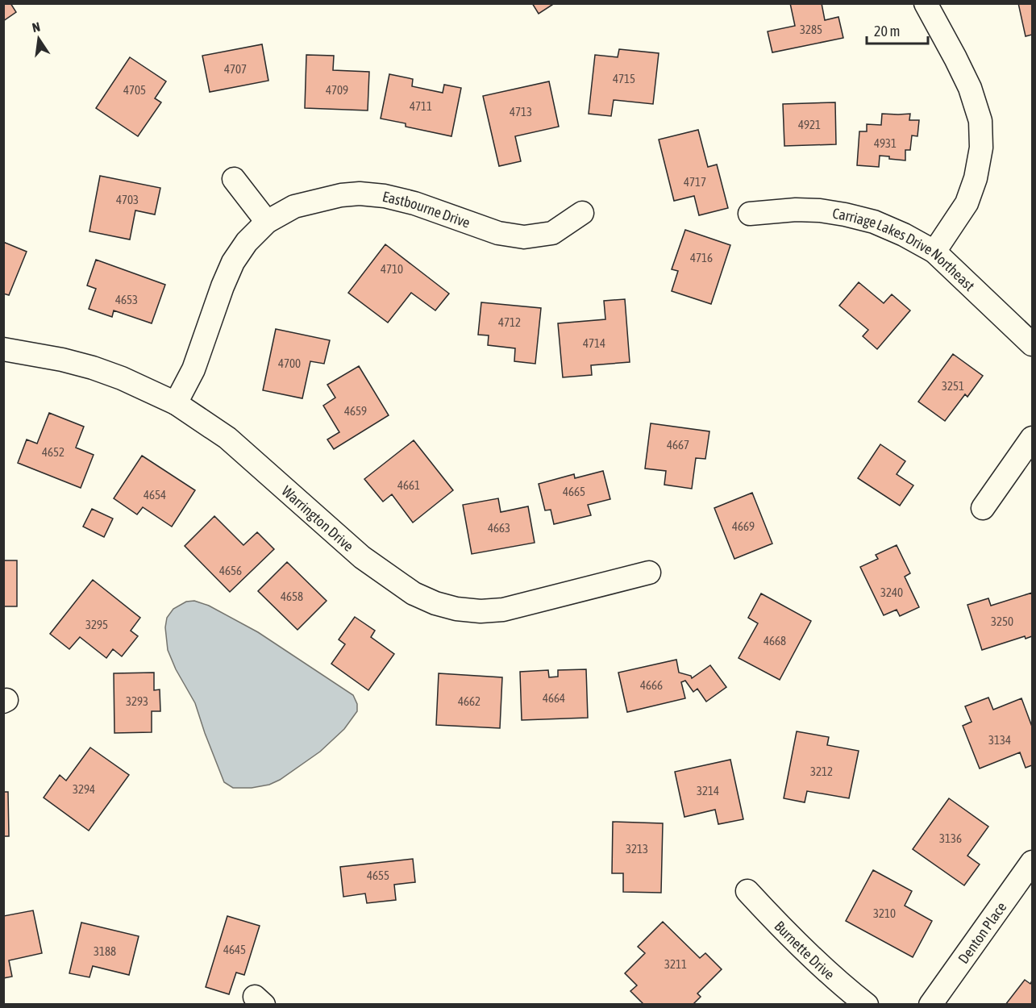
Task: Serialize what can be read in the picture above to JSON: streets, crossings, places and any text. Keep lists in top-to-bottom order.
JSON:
{
  "streets": {
    "street": [
      "Eastbourne Drive",
      "Carriage Lakes Drive Northeast",
      "Warrington Drive",
      "Denton Place",
      "Burnette Drive"
    ]
  },
  "crossings": [
    ["Eastbourne Drive", "Warrington Drive"]
  ],
  "house_numbers": [
    "3285",
    "4707",
    "4715",
    "4705",
    "4709",
    "4711",
    "4713",
    "4921",
    "4931",
    "4717",
    "4703",
    "4716",
    "4710",
    "4653",
    "4712",
    "4714",
    "4700",
    "3251",
    "4659",
    "4667",
    "4652",
    "4661",
    "4665",
    "4654",
    "4669",
    "4663",
    "4656",
    "3240",
    "4658",
    "3250",
    "3295",
    "4668",
    "4666",
    "4664",
    "3293",
    "4662",
    "3134",
    "3212",
    "3294",
    "3214",
    "3136",
    "3213",
    "4655",
    "3210",
    "4645",
    "3188",
    "3211"
  ],
  "scale_bar": "20 m",
  "north": "top"
}
